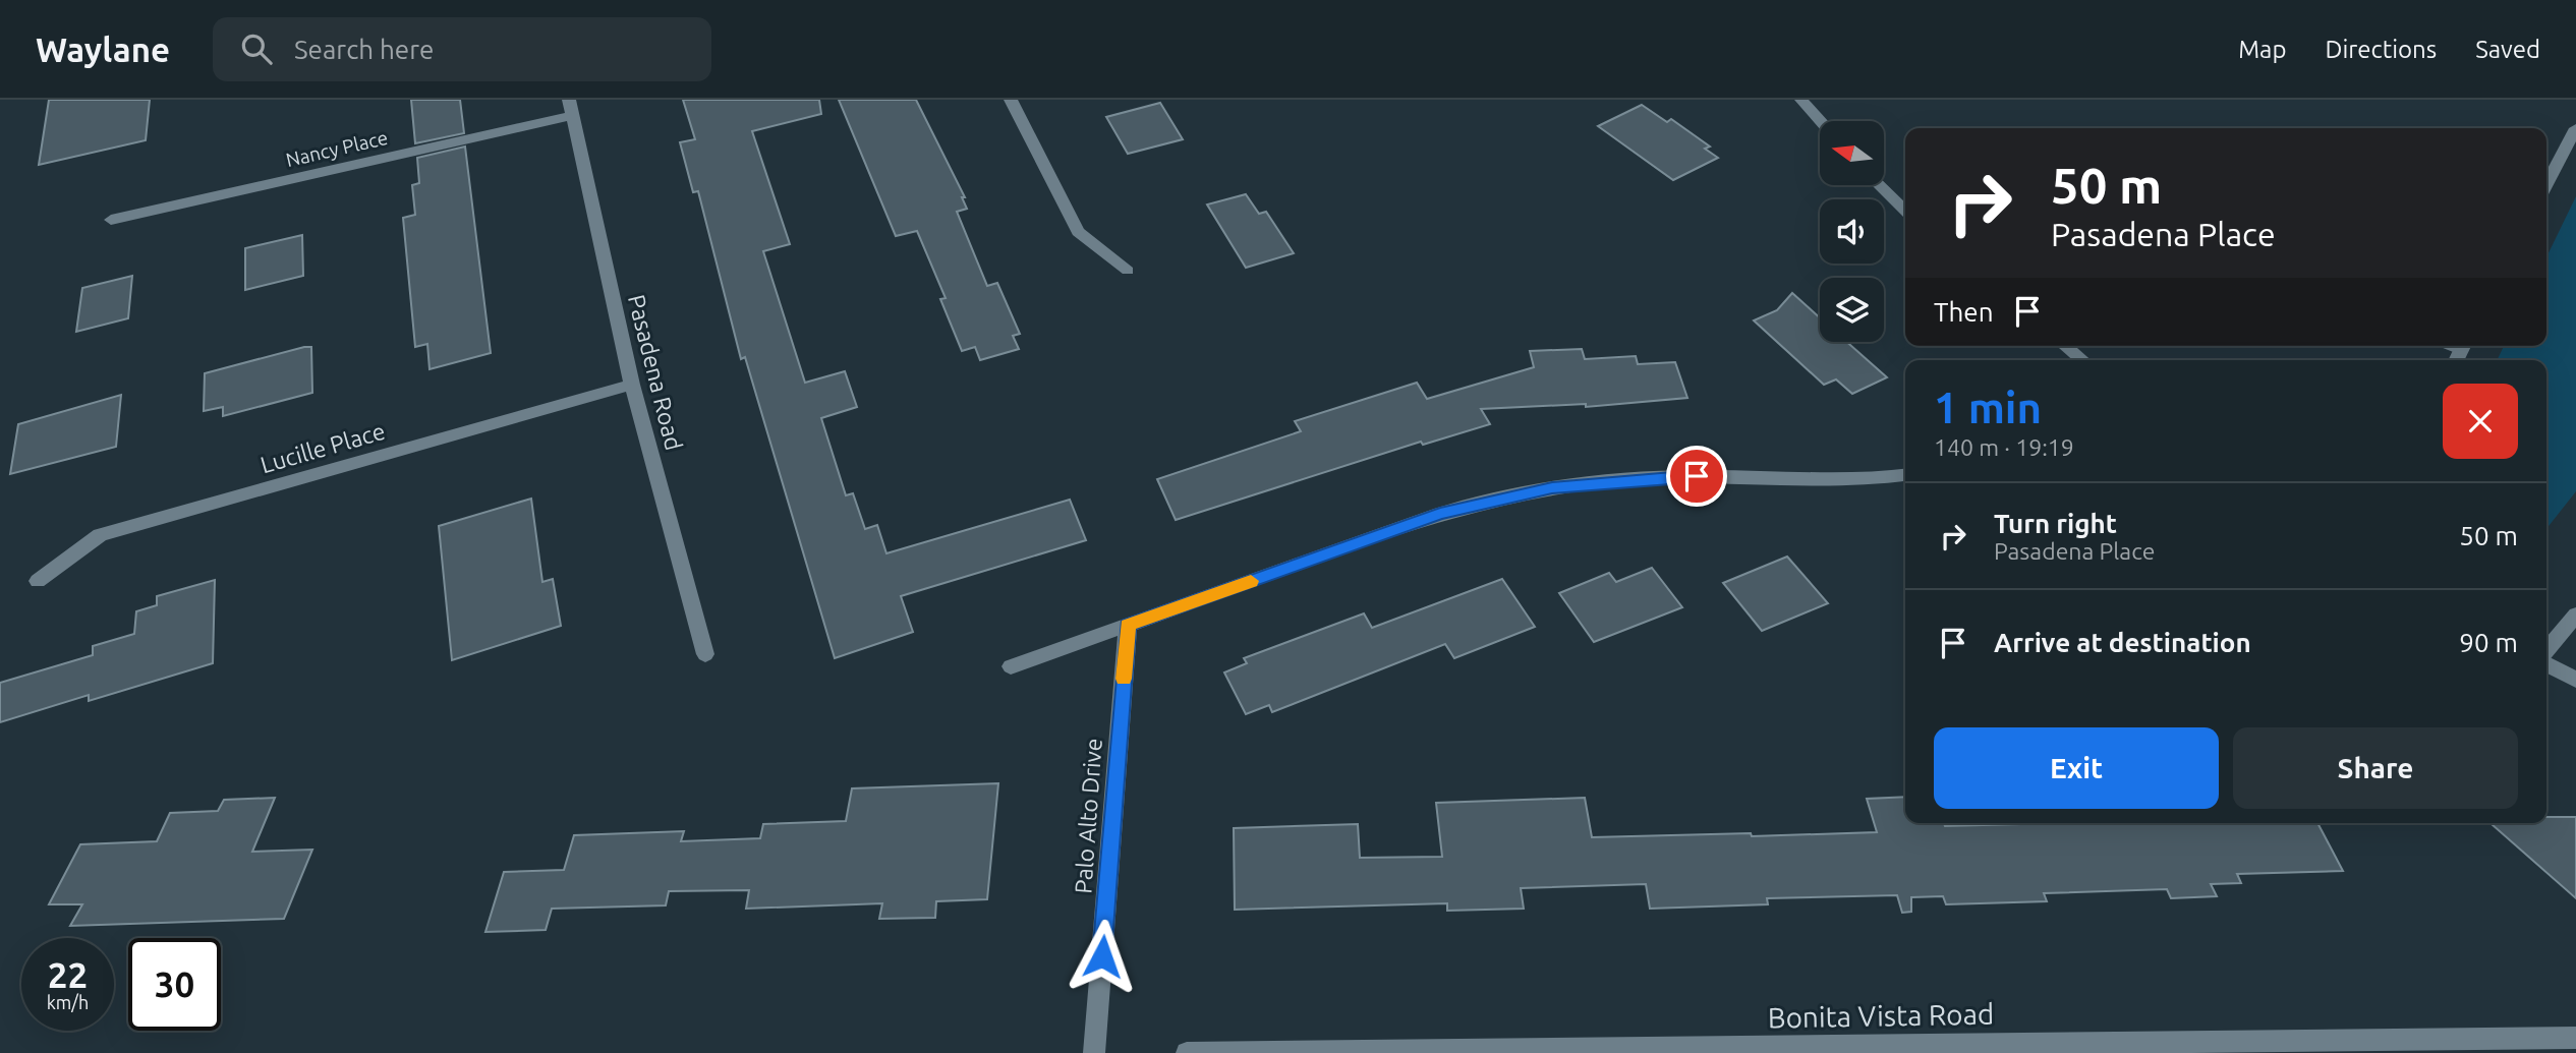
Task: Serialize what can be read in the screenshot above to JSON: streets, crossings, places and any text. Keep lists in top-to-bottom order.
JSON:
{
  "streets": {
    "street": [
      "Nancy Place",
      "Pasadena Road",
      "Lucille Place",
      "Palo Alto Drive",
      "Bonita Vista Road"
    ]
  },
  "crossings": [
    ["Nancy Place", "Pasadena Road"],
    ["Pasadena Road", "Lucille Place"]
  ],
  "north": "left",
  "page": {
    "header": "Waylane",
    "search": "Search here",
    "nav": ["Map", "Directions", "Saved"],
    "turn": ["50 m", "Pasadena Place"],
    "then": "Then",
    "heading": ["1 min", "140 m · 19:19"],
    "list": [
      {
        "name": "Turn right",
        "note": "Pasadena Place",
        "value": "50 m"
      },
      {
        "name": "Arrive at destination",
        "value": "90 m"
      }
    ],
    "buttons": ["Exit", "Share"],
    "speed": "22 km/h",
    "limit": "30"
  }
}
